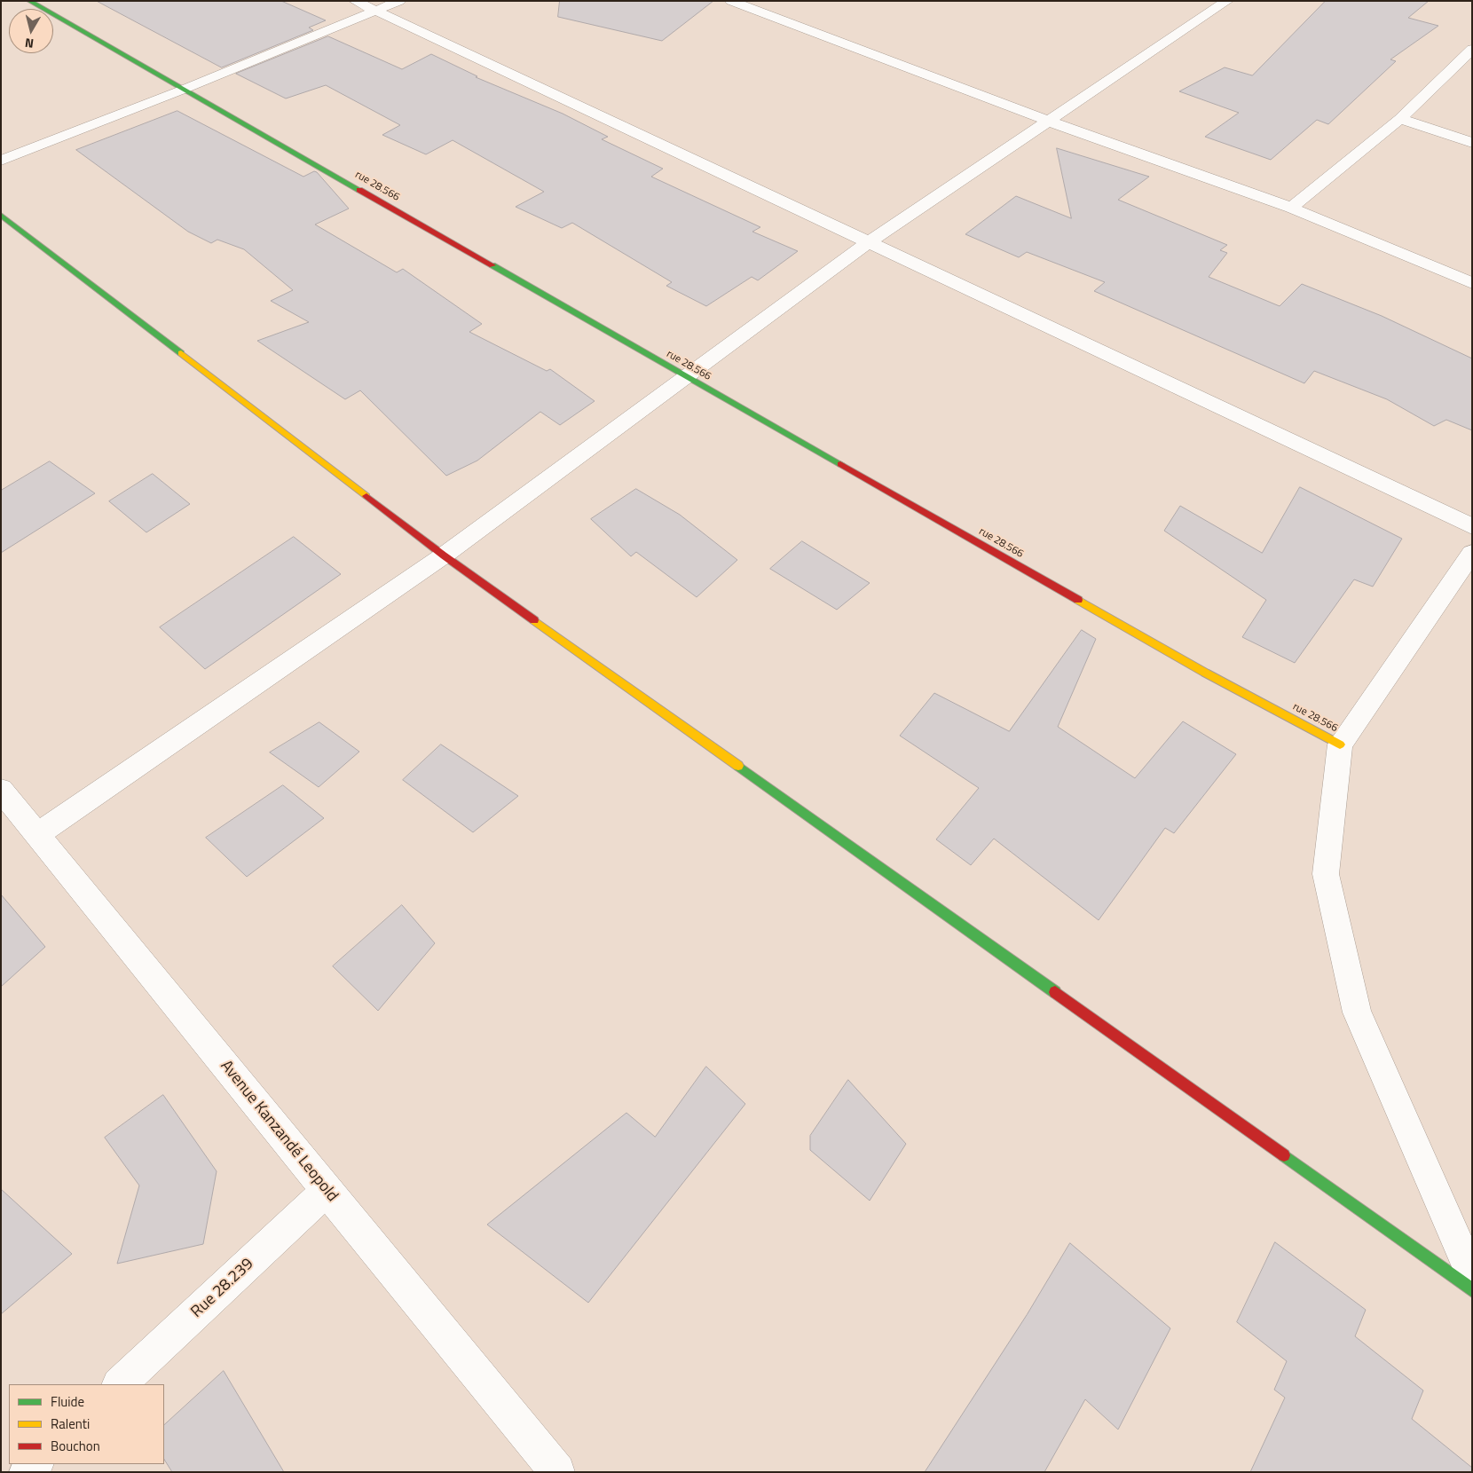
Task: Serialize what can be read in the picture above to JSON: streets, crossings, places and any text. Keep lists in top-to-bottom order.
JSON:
{
  "streets": {
    "street": ["rue 28.566", "Avenue Kanzandé Leopold", "Rue 28.239"]
  },
  "crossings": [
    ["Avenue Kanzandé Leopold", "Rue 28.239"]
  ],
  "legend": ["Fluide", "Ralenti", "Bouchon"],
  "north": "bottom"
}
